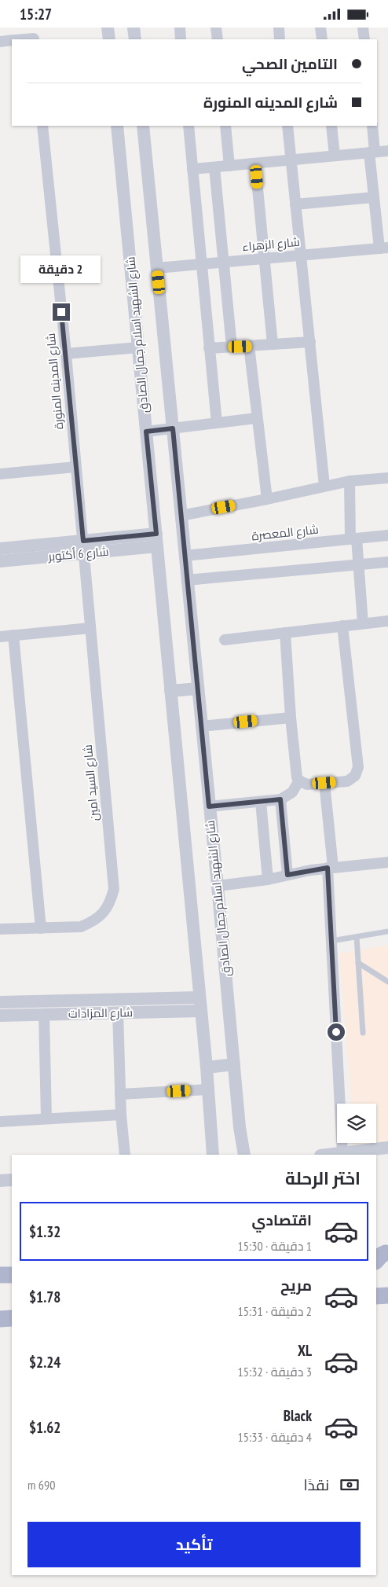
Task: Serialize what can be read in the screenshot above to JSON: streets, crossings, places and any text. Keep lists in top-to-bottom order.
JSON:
{
  "streets": {
    "street": [
      "شارع الزهراء",
      "شارع الشهيد اسلام جمال الصادق",
      "شارع المدينه المنورة",
      "شارع المعصرة",
      "شارع 6 أكتوبر",
      "شارع السيد امين",
      "شارع المزادات"
    ]
  },
  "crossings": [
    ["شارع الزهراء", "شارع الشهيد اسلام جمال الصادق"],
    ["شارع الشهيد اسلام جمال الصادق", "شارع المعصرة"],
    ["شارع الشهيد اسلام جمال الصادق", "شارع 6 أكتوبر"],
    ["شارع الشهيد اسلام جمال الصادق", "شارع المزادات"],
    ["شارع المدينه المنورة", "شارع 6 أكتوبر"],
    ["شارع المدينه المنورة", "شارع السيد امين"],
    ["شارع 6 أكتوبر", "شارع السيد امين"]
  ],
  "page": {
    "status": "15:27",
    "banner": ["التامين الصحي", "شارع المدينه المنورة"],
    "bubble": "2 دقيقة",
    "heading": "اختر الرحلة",
    "list": [
      {
        "name": "اقتصادي",
        "note": "1 دقيقة · 15:30",
        "value": "$1.32"
      },
      {
        "name": "مريح",
        "note": "2 دقيقة · 15:31",
        "value": "$1.78"
      },
      {
        "name": "XL",
        "note": "3 دقيقة · 15:32",
        "value": "$2.24"
      },
      {
        "name": "Black",
        "note": "4 دقيقة · 15:33",
        "value": "$1.62"
      }
    ],
    "pay": ["نقدًا", "690 m"],
    "buttons": "تأكيد"
  }
}
